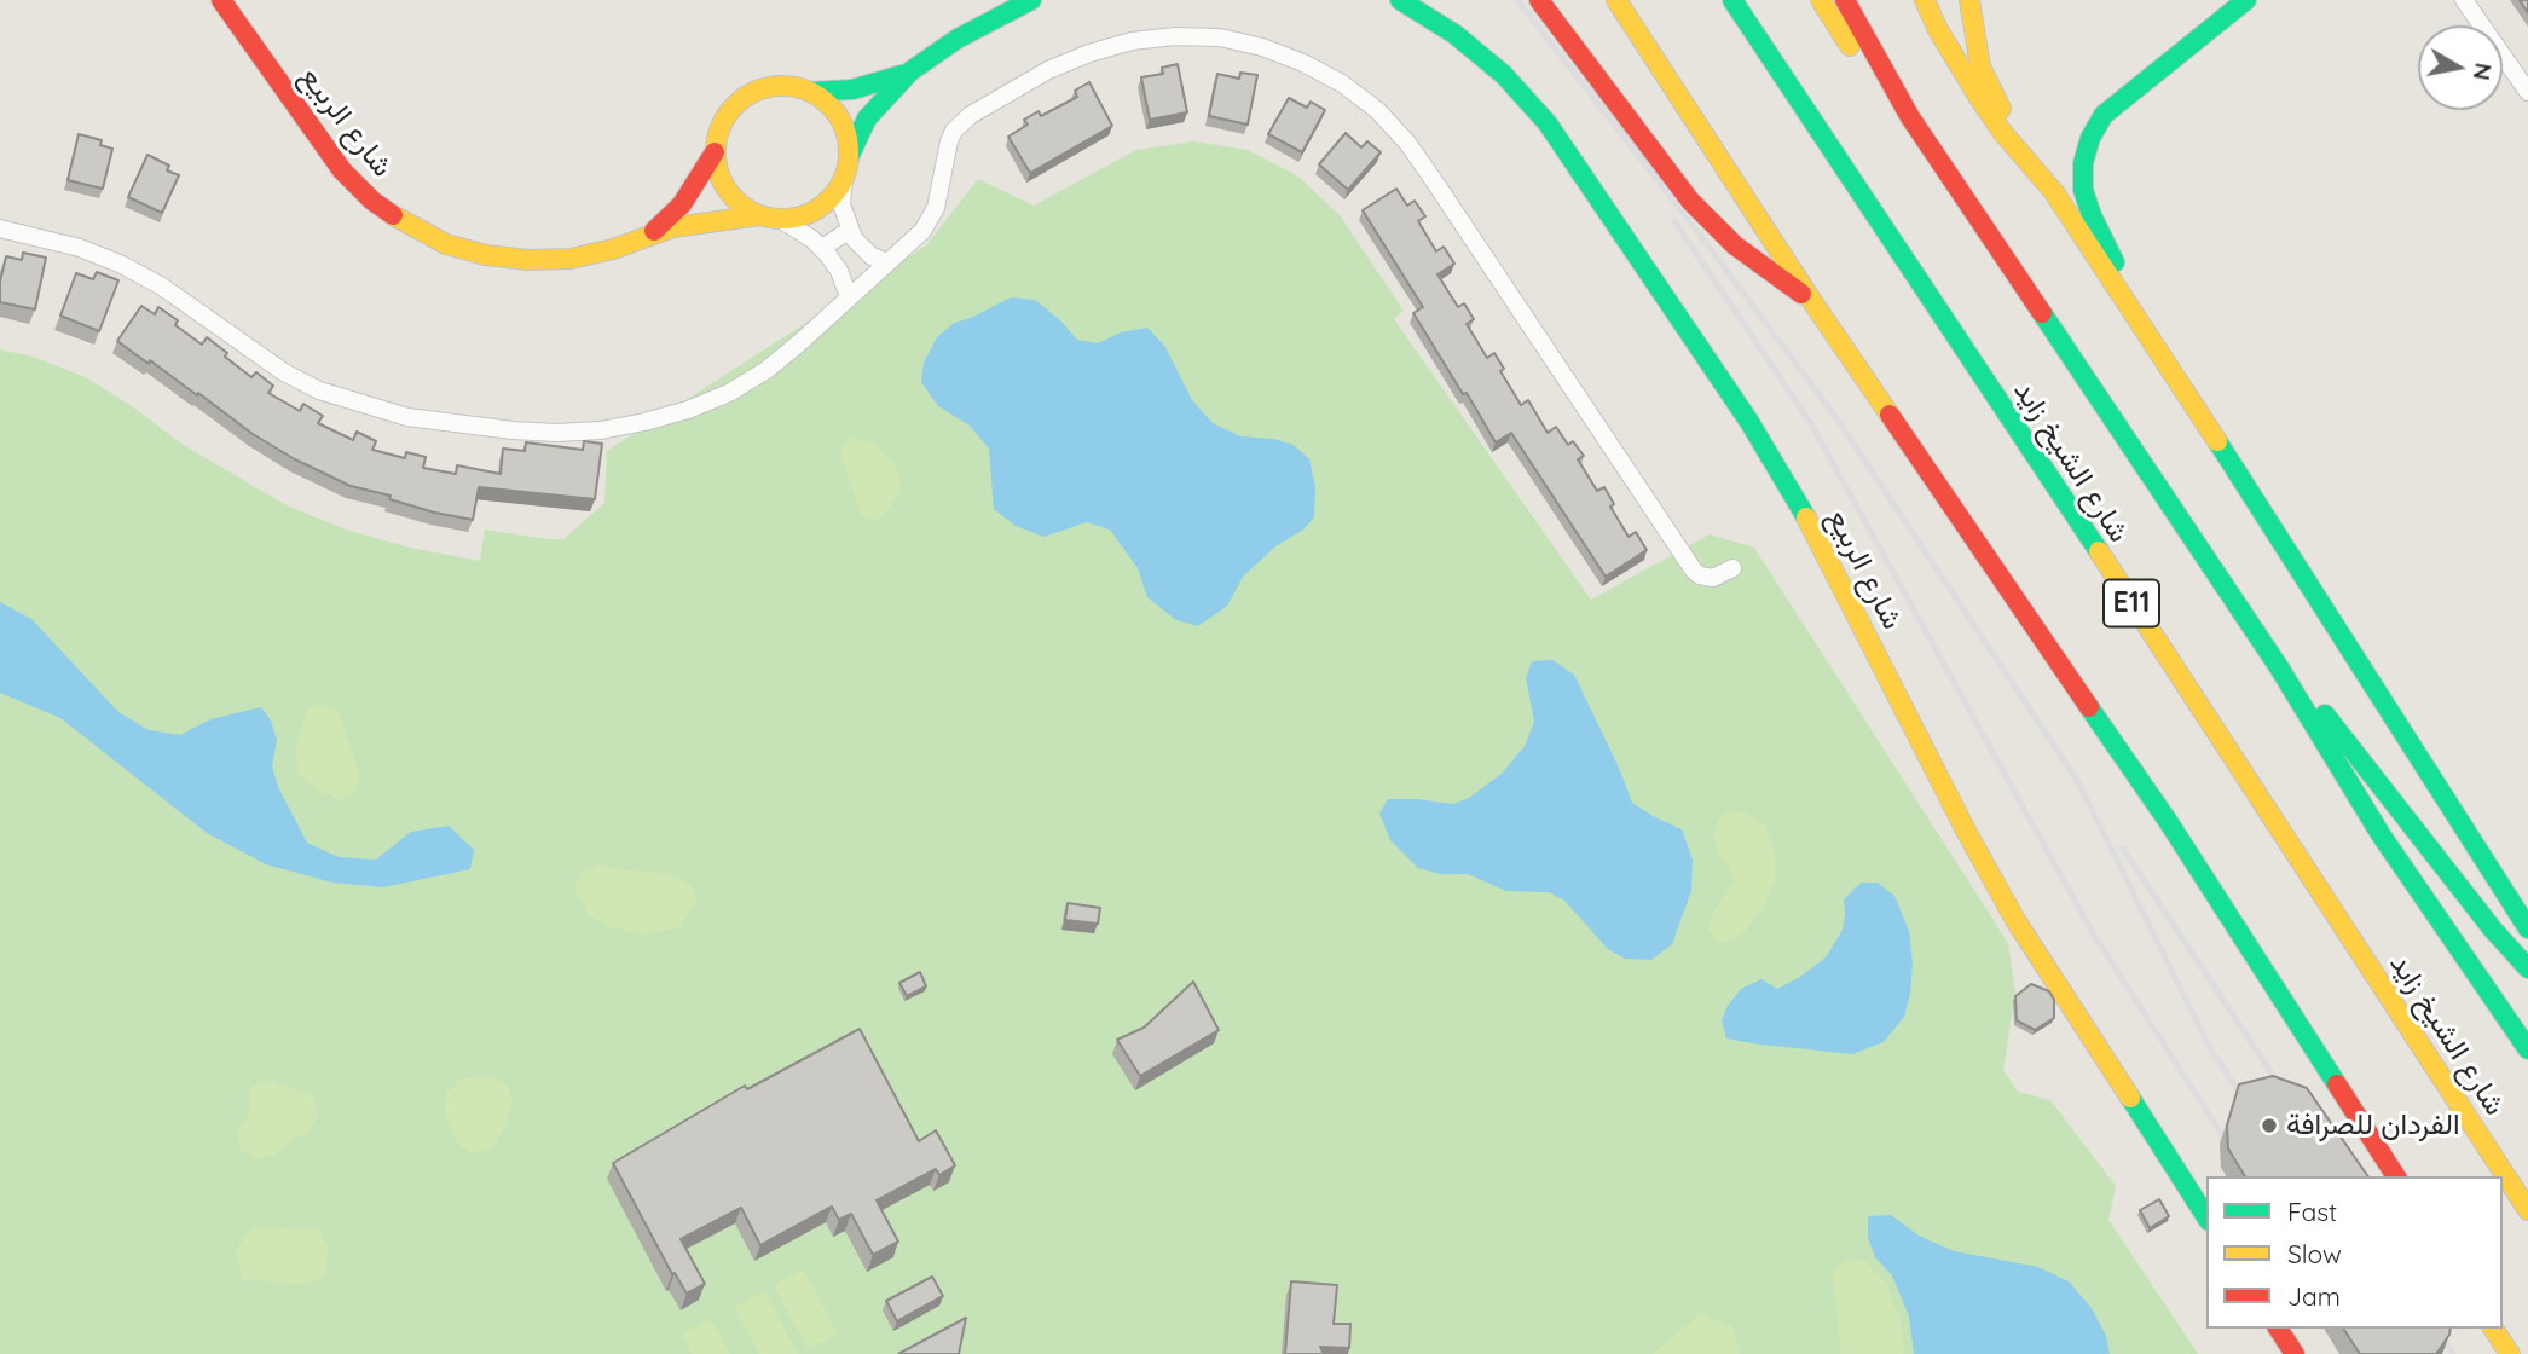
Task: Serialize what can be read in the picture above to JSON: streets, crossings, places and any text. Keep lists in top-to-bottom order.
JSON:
{
  "streets": {
    "main road": ["شارع الربيع", "شارع الشيخ زايد", "E11"]
  },
  "places": ["الفردان للصرافة"],
  "legend": ["Fast", "Slow", "Jam"],
  "north": "right"
}
